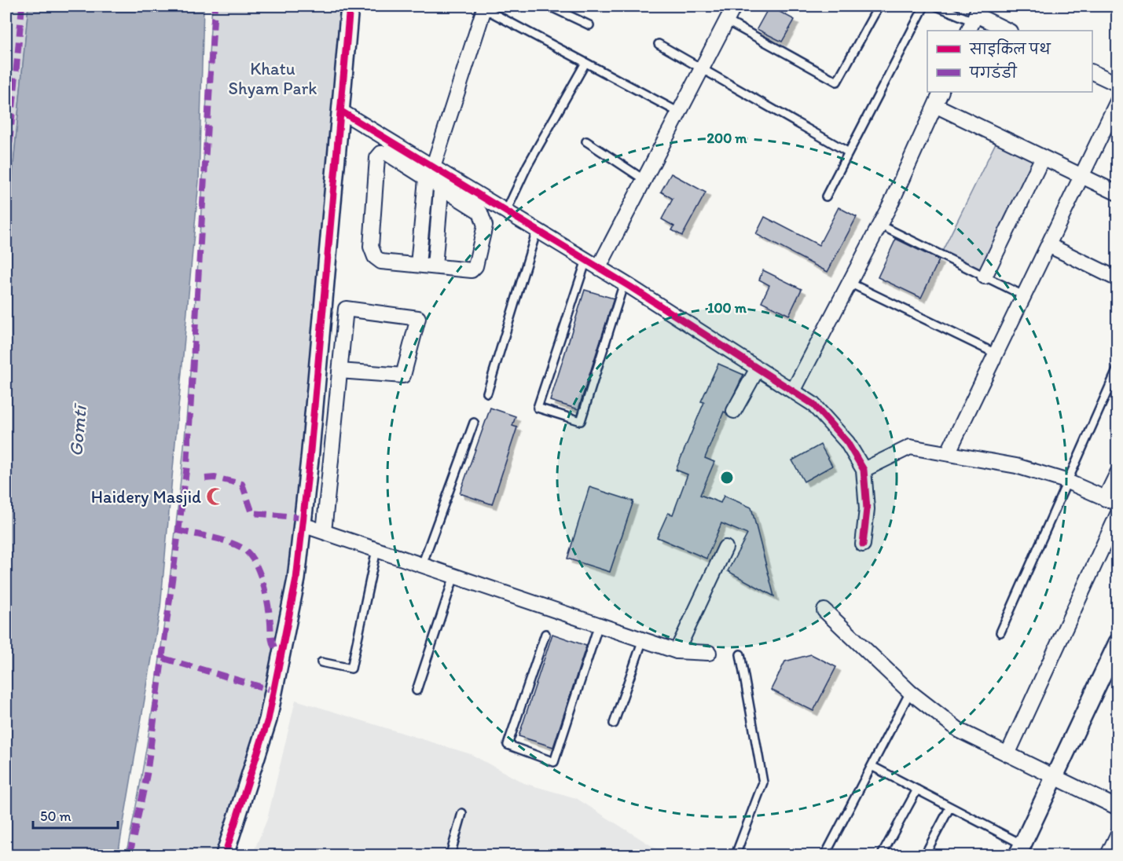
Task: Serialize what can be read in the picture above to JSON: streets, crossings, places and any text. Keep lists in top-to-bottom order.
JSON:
{
  "water": ["Gomtī"],
  "parks": ["Khatu Shyam Park"],
  "places": {
    "mosque": ["Haidery Masjid"]
  },
  "legend": ["साइकिल पथ", "पगडंडी"],
  "scale_bar": "50 m",
  "rings": ["200 m", "100 m"]
}
